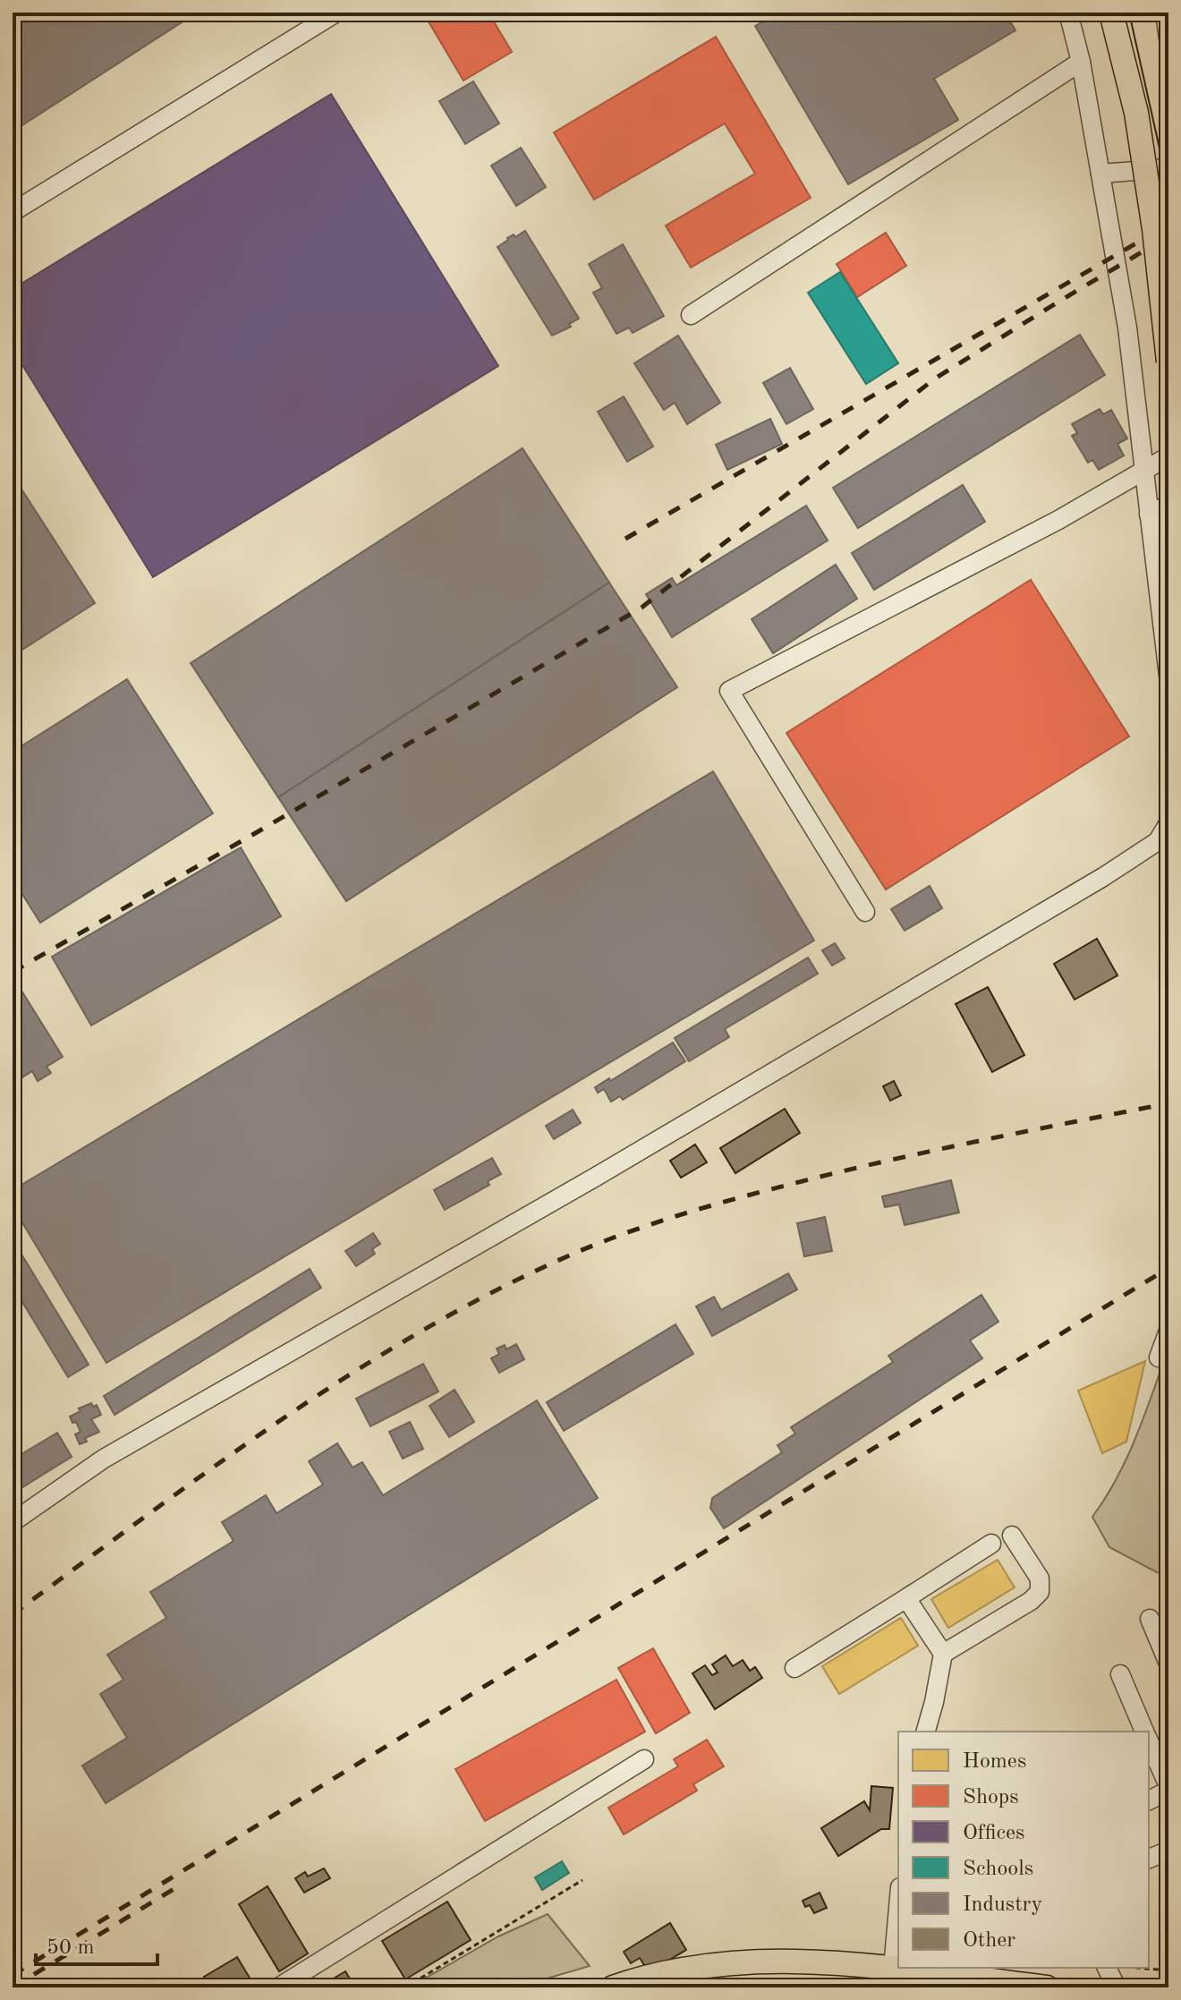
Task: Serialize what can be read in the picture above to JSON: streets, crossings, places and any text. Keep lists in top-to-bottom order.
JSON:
{
  "legend": [
    "Homes",
    "Shops",
    "Offices",
    "Schools",
    "Industry",
    "Other"
  ],
  "scale_bar": "50 m"
}
